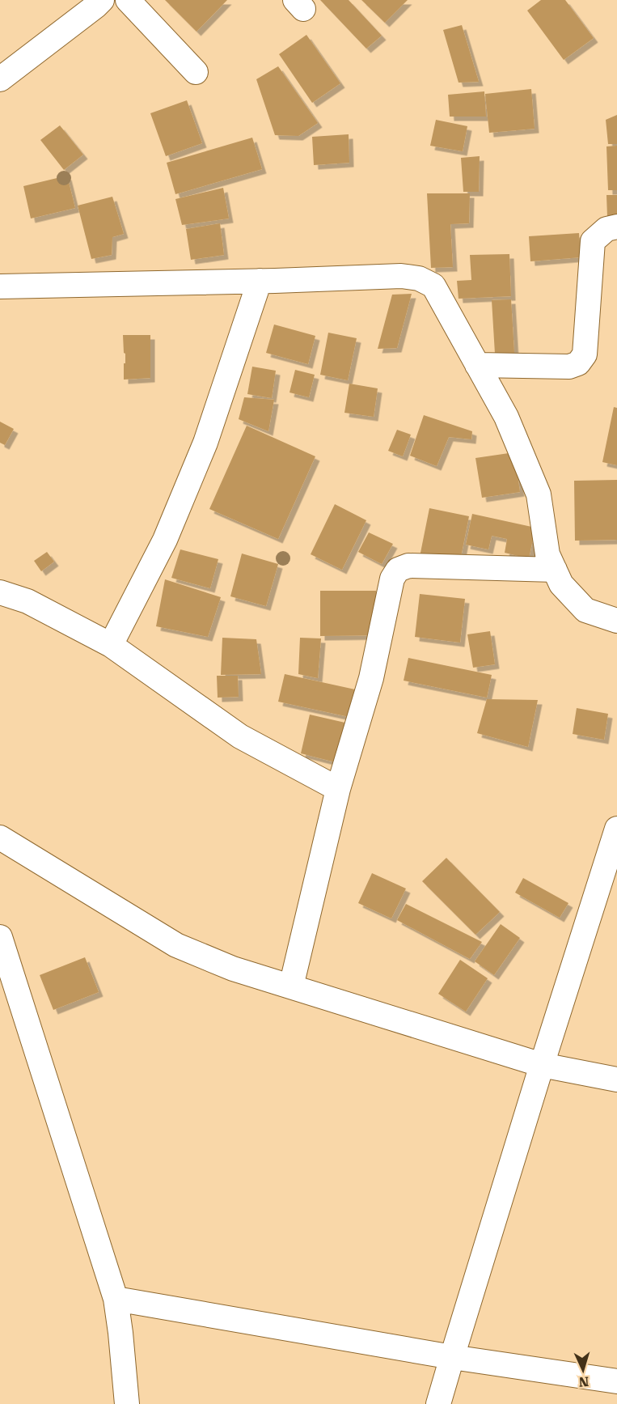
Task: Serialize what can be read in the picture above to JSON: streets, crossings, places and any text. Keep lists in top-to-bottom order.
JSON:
{
  "north": "bottom"
}
